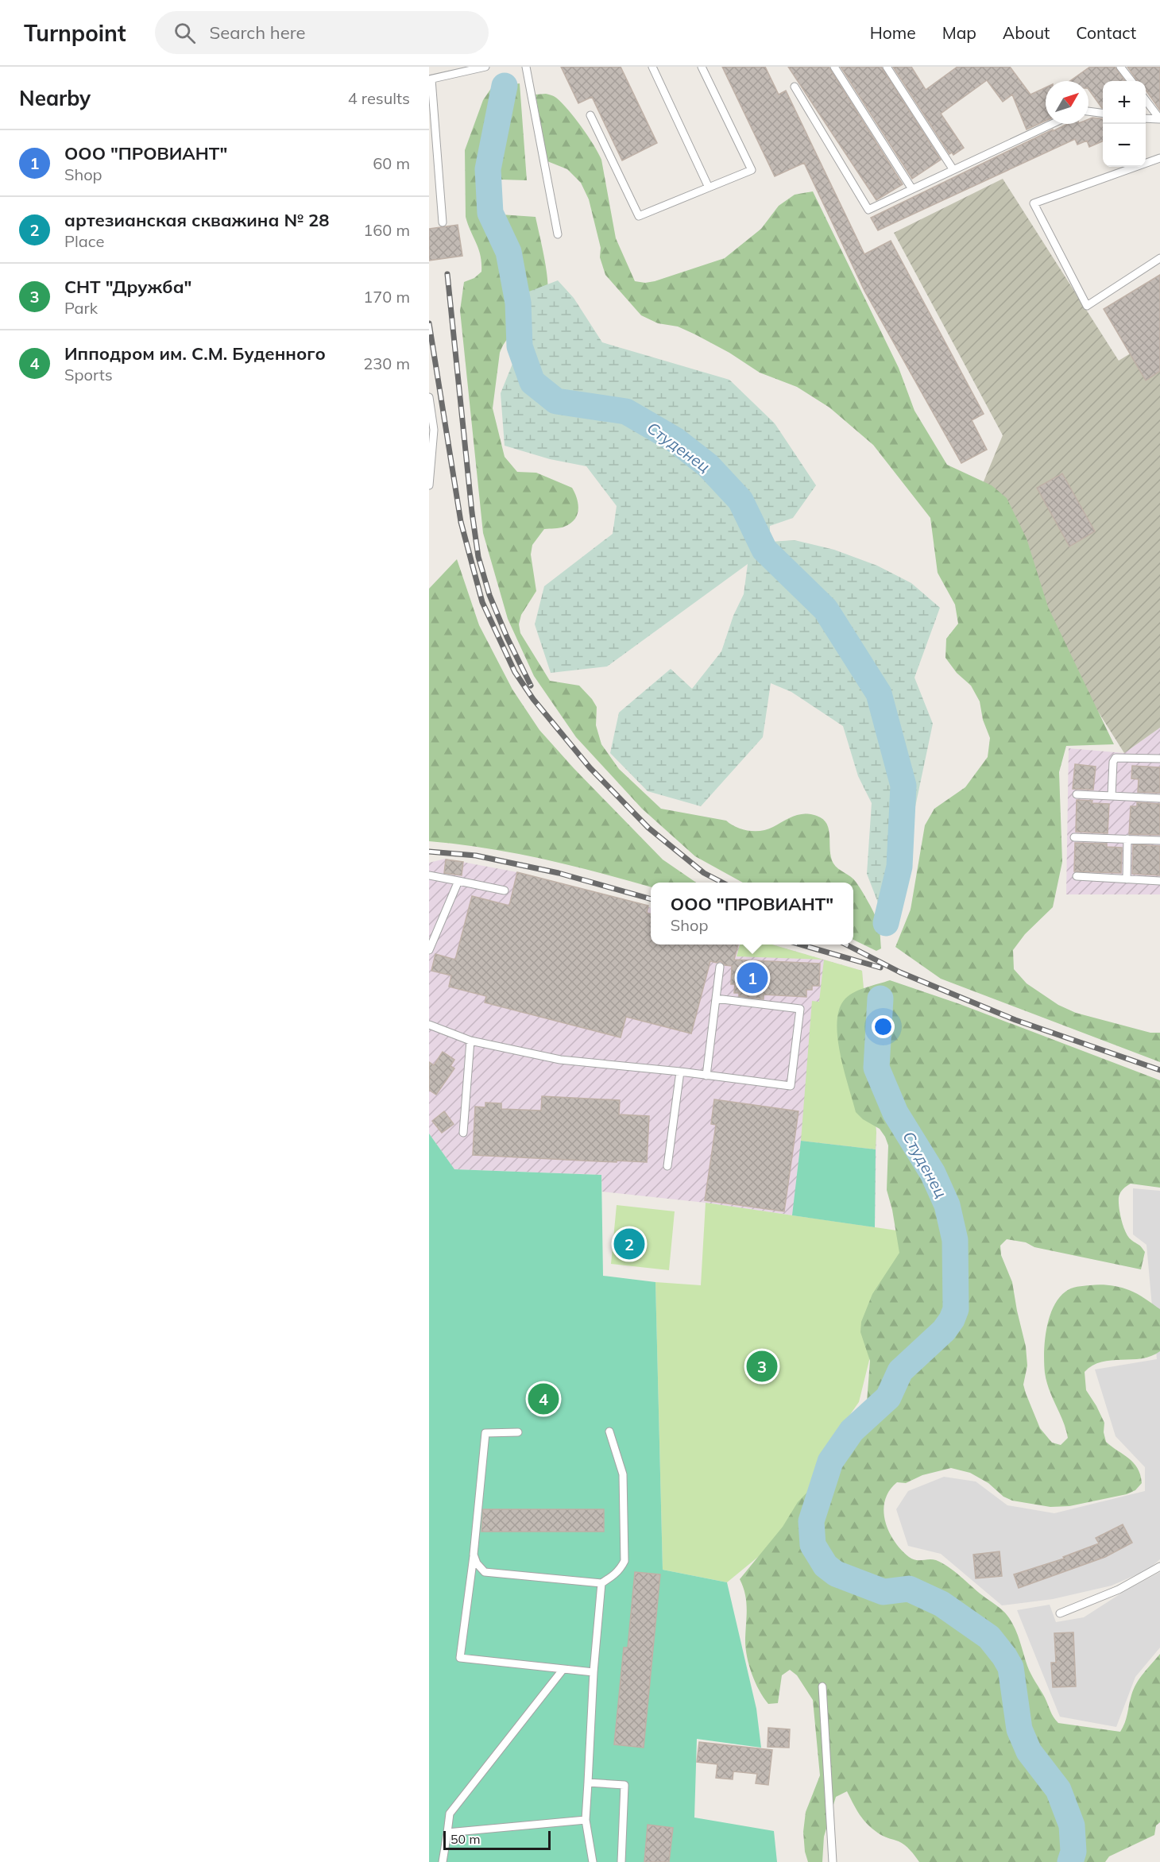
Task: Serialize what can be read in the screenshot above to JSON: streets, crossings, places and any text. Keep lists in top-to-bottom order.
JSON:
{
  "water": ["Студенец"],
  "scale_bar": "50 m",
  "north": "top right",
  "page": {
    "header": "Turnpoint",
    "search": "Search here",
    "nav": [
      "Home",
      "Map",
      "About",
      "Contact"
    ],
    "heading": ["Nearby", "4 results"],
    "map_buttons": ["+", "−"],
    "list": [
      {
        "mark": "1",
        "name": "ООО \"ПРОВИАНТ\"",
        "note": "Shop",
        "value": "60 m"
      },
      {
        "mark": "2",
        "name": "артезианская скважина № 28",
        "note": "Place",
        "value": "160 m"
      },
      {
        "mark": "3",
        "name": "СНТ \"Дружба\"",
        "note": "Park",
        "value": "170 m"
      },
      {
        "mark": "4",
        "name": "Ипподром им. С.М. Буденного",
        "note": "Sports",
        "value": "230 m"
      }
    ],
    "popup": ["ООО \"ПРОВИАНТ\"", "Shop"],
    "pins": [
      "1",
      "2",
      "3",
      "4"
    ],
    "scale": "50 m"
  }
}
